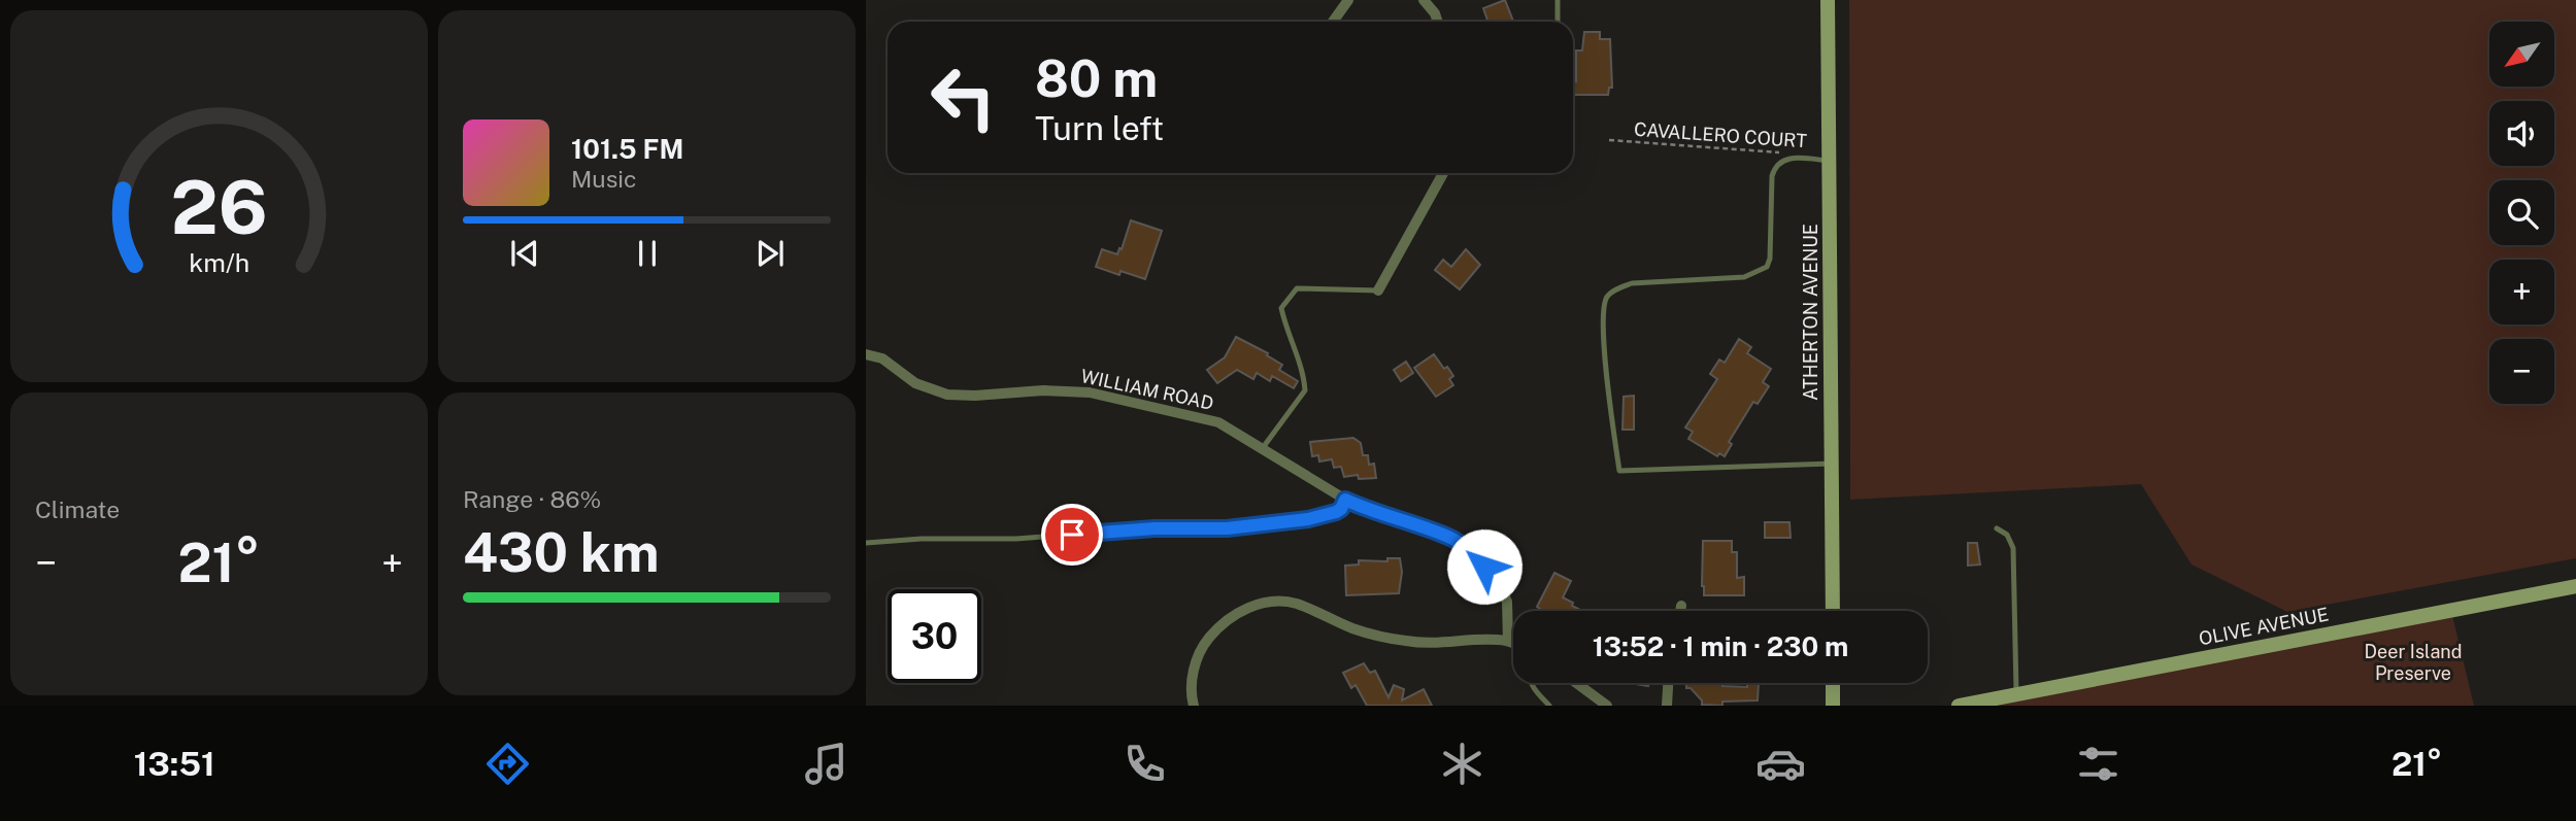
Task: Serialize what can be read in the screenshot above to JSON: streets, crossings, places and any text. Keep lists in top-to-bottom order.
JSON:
{
  "streets": {
    "main road": ["ATHERTON AVENUE", "OLIVE AVENUE"],
    "street": ["WILLIAM ROAD"],
    "path": ["CAVALLERO COURT"]
  },
  "parks": ["Deer Island Preserve"],
  "north": "bottom left",
  "page": {
    "map_buttons": ["+", "−"],
    "turn": ["80 m", "Turn left"],
    "song": ["101.5 FM", "Music"],
    "tile": [
      "Climate",
      ["Range · 86%", "430 km"]
    ],
    "heat": ["−", "21°", "+"],
    "limit": "30",
    "trip": "13:52 · 1 min · 230 m",
    "tabs": ["13:51", "21°"],
    "gauge": ["26", "km/h"]
  }
}
